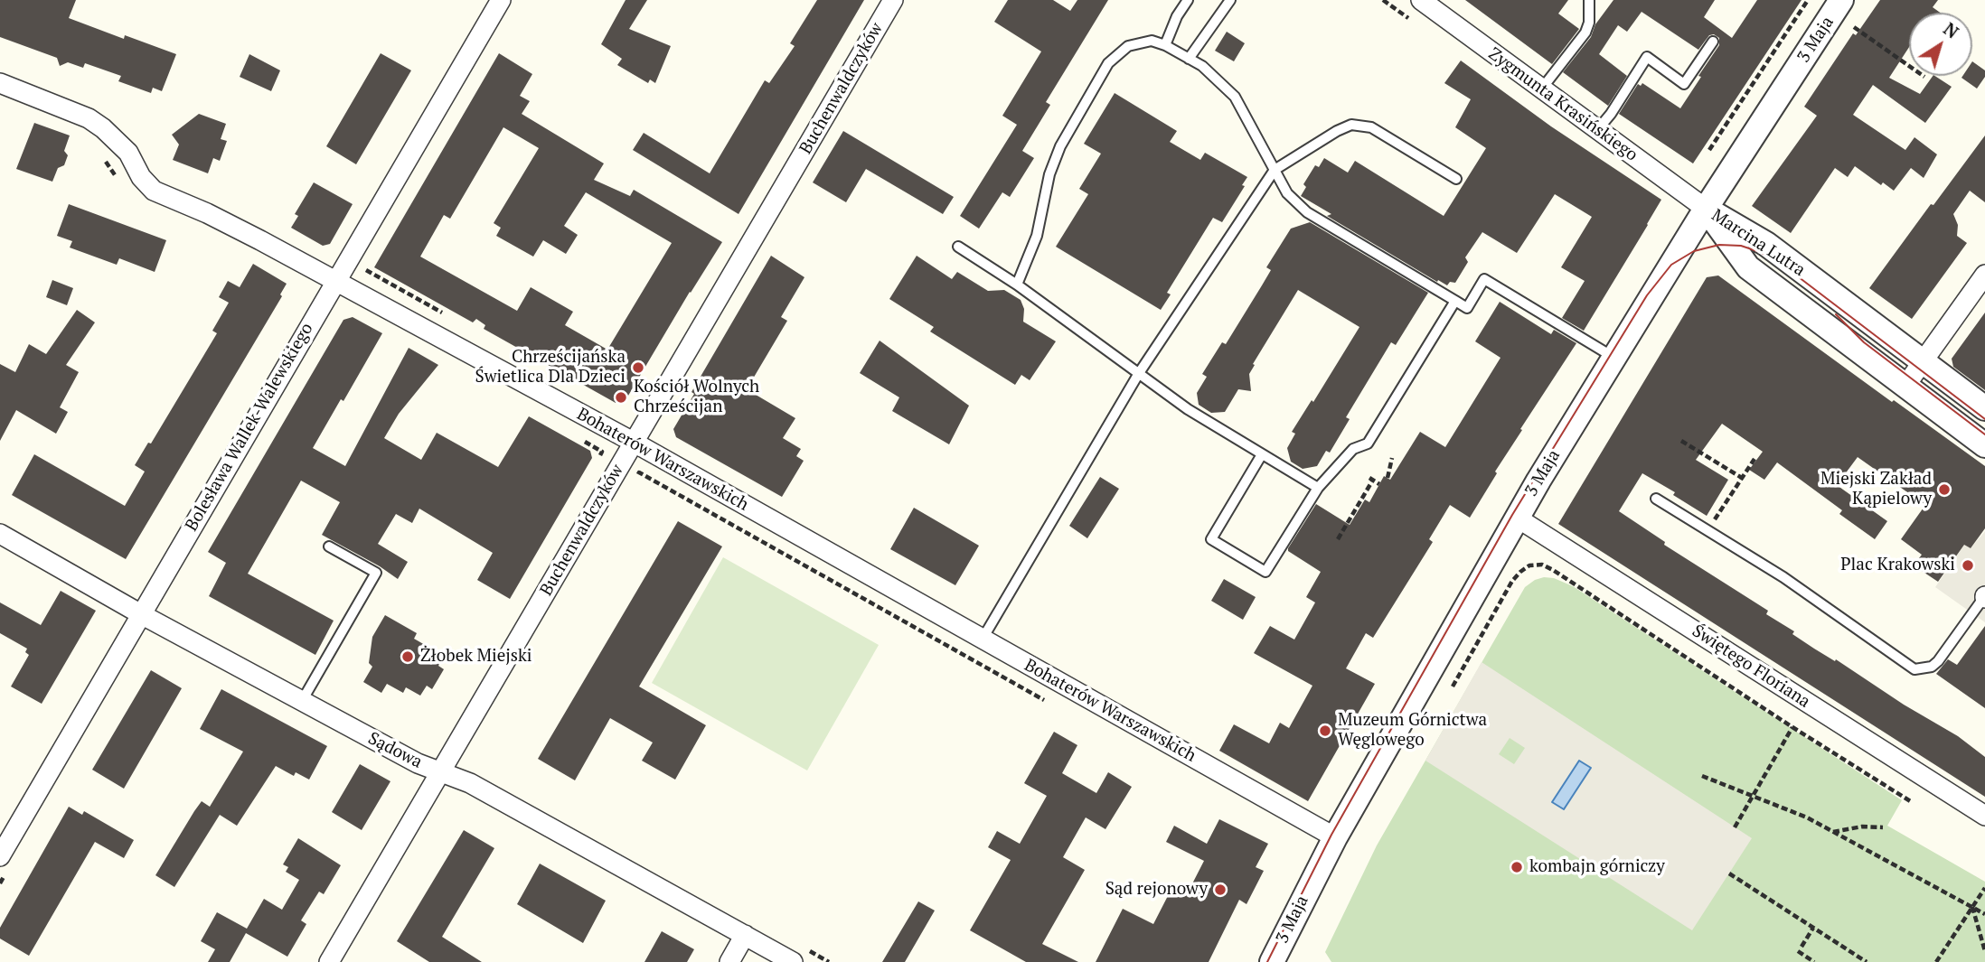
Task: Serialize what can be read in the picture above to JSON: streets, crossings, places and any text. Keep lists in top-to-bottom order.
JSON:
{
  "streets": {
    "street": [
      "3 Maja",
      "Buchenwaldczyków",
      "Zygmunta Krasińskiego",
      "Marcina Lutra",
      "Bolesława Wallek-Walewskiego",
      "Bohaterów Warszawskich",
      "Świętego Floriana",
      "Sądowa"
    ]
  },
  "crossings": [
    ["3 Maja", "Zygmunta Krasińskiego"],
    ["3 Maja", "Marcina Lutra"],
    ["3 Maja", "Bohaterów Warszawskich"],
    ["3 Maja", "Świętego Floriana"],
    ["Buchenwaldczyków", "Bohaterów Warszawskich"],
    ["Buchenwaldczyków", "Sądowa"],
    ["Zygmunta Krasińskiego", "Marcina Lutra"],
    ["Bolesława Wallek-Walewskiego", "Bohaterów Warszawskich"],
    ["Bolesława Wallek-Walewskiego", "Sądowa"]
  ],
  "places": [
    "Chrześcijańska Świetlica Dla Dzieci",
    "Kościół Wolnych Chrześcijan",
    "Miejski Zakład Kąpielowy",
    "Plac Krakowski",
    "Żłobek Miejski",
    "Muzeum Górnictwa Węglowego",
    "kombajn górniczy",
    "Sąd rejonowy"
  ],
  "north": "top right"
}
